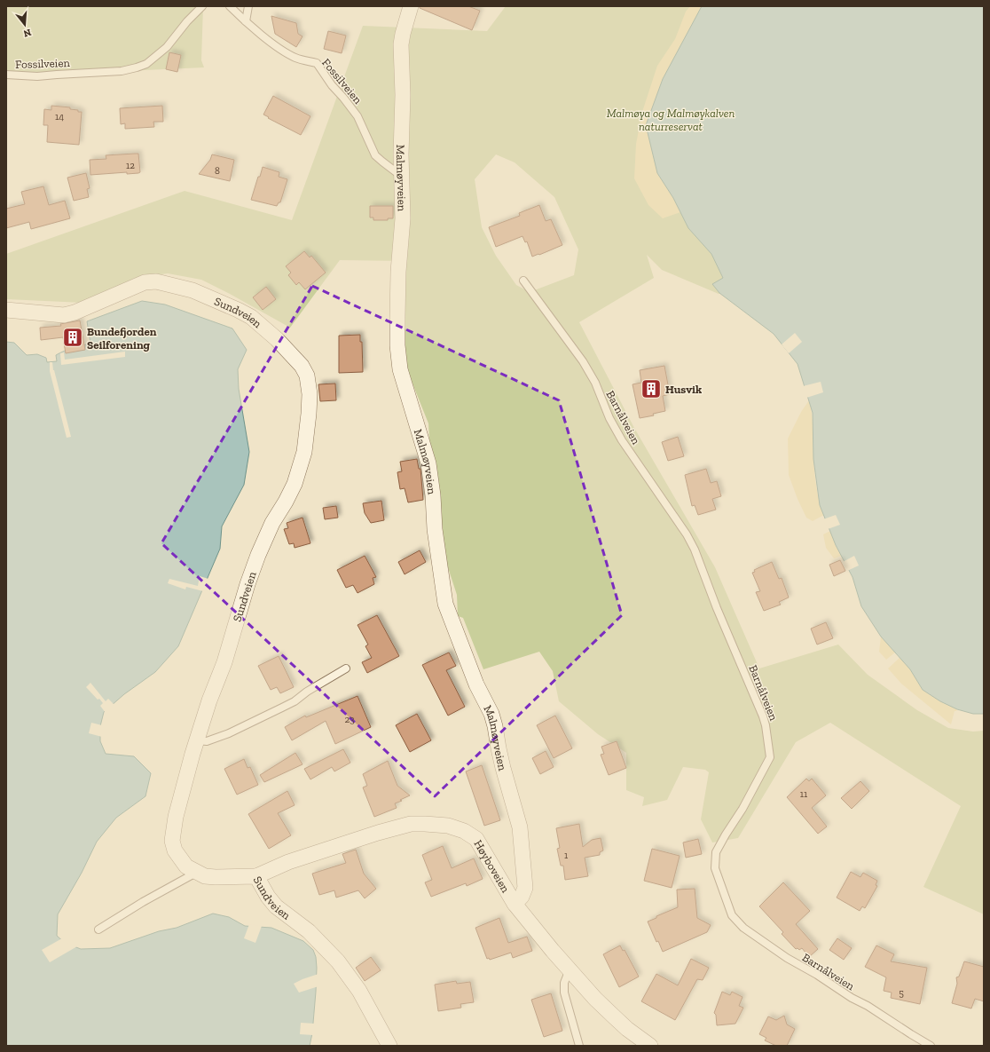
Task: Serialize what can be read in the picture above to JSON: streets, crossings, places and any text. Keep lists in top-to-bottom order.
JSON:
{
  "streets": {
    "street": ["Malmøyveien", "Sundveien", "Høyboveien"],
    "lane": ["Fossilveien", "Barnålveien"]
  },
  "crossings": [
    ["Fossilveien", "Malmøyveien"],
    ["Malmøyveien", "Høyboveien"],
    ["Sundveien", "Høyboveien"]
  ],
  "parks": ["Malmøya og Malmøykalven naturreservat"],
  "places": {
    "building": ["Bundefjorden Seilforening", "Husvik"]
  },
  "house_numbers": [
    "14",
    "12",
    "8",
    "23",
    "11",
    "1",
    "5"
  ],
  "north": "bottom"
}
